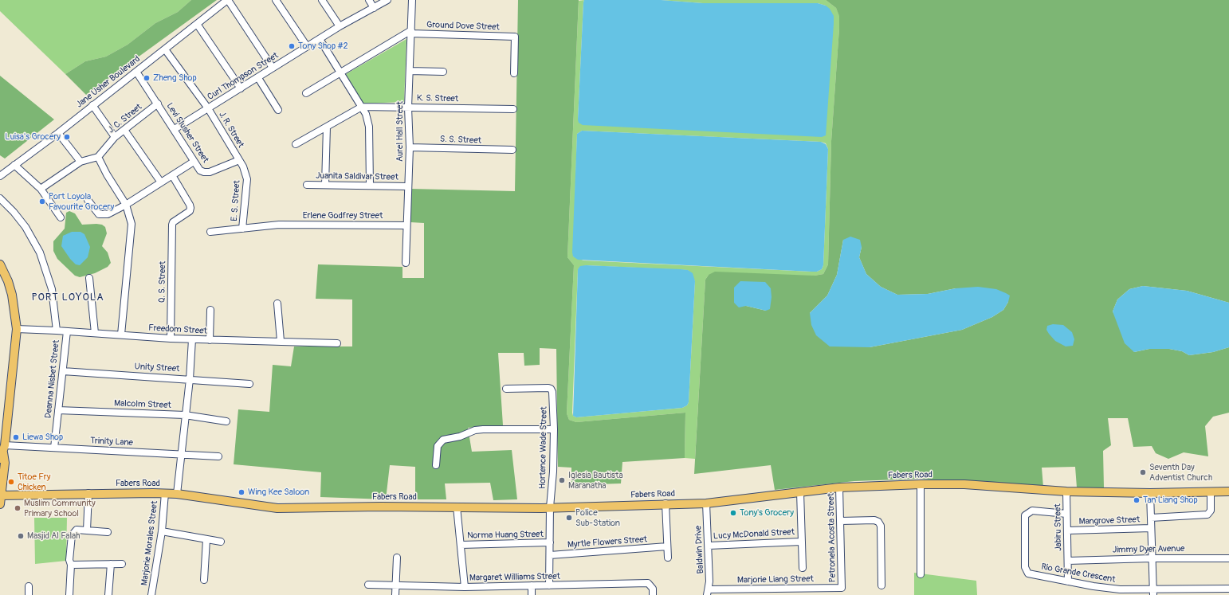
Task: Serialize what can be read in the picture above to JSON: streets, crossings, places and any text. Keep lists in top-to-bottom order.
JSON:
{
  "streets": {
    "main road": ["Fabers Road"],
    "street": [
      "Ground Dove Street",
      "Curl Thompson Street",
      "Jane Usher Boulevard",
      "K. S. Street",
      "J. C. Street",
      "J. R. Street",
      "Aurel Hall Street",
      "Levi Slusher Street",
      "S. S. Street",
      "Juanita Saldivar Street",
      "E. S. Street",
      "Erlene Godfrey Street",
      "Q. S. Street",
      "Freedom Street",
      "Unity Street",
      "Deanna Nisbet Street",
      "Malcolm Street",
      "Trinity Lane",
      "Hortence Wade Street",
      "Mangrove Street",
      "Jabiru Street",
      "Lucy McDonald Street",
      "Norma Huang Street",
      "Petronela Acosta Street",
      "Myrtle Flowers Street",
      "Marjorie Morales Street",
      "Baldwin Drive",
      "Jimmy Dyer Avenue",
      "Rio Grande Crescent",
      "Margaret Williams Street",
      "Marjorie Liang Street"
    ]
  },
  "crossings": [
    ["Ground Dove Street", "Aurel Hall Street"],
    ["Curl Thompson Street", "J. R. Street"],
    ["Curl Thompson Street", "Levi Slusher Street"],
    ["Jane Usher Boulevard", "J. R. Street"],
    ["Jane Usher Boulevard", "Levi Slusher Street"],
    ["K. S. Street", "Aurel Hall Street"],
    ["J. C. Street", "Levi Slusher Street"],
    ["J. R. Street", "Levi Slusher Street"],
    ["J. R. Street", "E. S. Street"],
    ["Aurel Hall Street", "S. S. Street"],
    ["Aurel Hall Street", "Juanita Saldivar Street"],
    ["Aurel Hall Street", "Erlene Godfrey Street"],
    ["E. S. Street", "Erlene Godfrey Street"],
    ["Q. S. Street", "Freedom Street"],
    ["Freedom Street", "Deanna Nisbet Street"],
    ["Unity Street", "Deanna Nisbet Street"],
    ["Deanna Nisbet Street", "Malcolm Street"],
    ["Deanna Nisbet Street", "Trinity Lane"],
    ["Hortence Wade Street", "Fabers Road"],
    ["Hortence Wade Street", "Norma Huang Street"],
    ["Hortence Wade Street", "Myrtle Flowers Street"],
    ["Hortence Wade Street", "Margaret Williams Street"],
    ["Fabers Road", "Jabiru Street"],
    ["Fabers Road", "Petronela Acosta Street"],
    ["Fabers Road", "Marjorie Morales Street"],
    ["Fabers Road", "Baldwin Drive"],
    ["Mangrove Street", "Jabiru Street"],
    ["Jabiru Street", "Jimmy Dyer Avenue"],
    ["Jabiru Street", "Rio Grande Crescent"],
    ["Lucy McDonald Street", "Baldwin Drive"],
    ["Petronela Acosta Street", "Marjorie Liang Street"],
    ["Baldwin Drive", "Marjorie Liang Street"]
  ],
  "districts": ["PORT LOYOLA"],
  "places": [
    "Tony Shop #2",
    "Zheng Shop",
    "Luisa's Grocery",
    "Port Loyola Favourite Grocery",
    "Liewa Shop",
    "Seventh Day Adventist Church",
    "Iglesia Bautista Maranatha",
    "Titoe Fry Chicken",
    "Wing Kee Saloon",
    "Tan Liang Shop",
    "Muslim Community Primary School",
    "Tony's Grocery",
    "Police Sub-Station",
    "Masjid Al Falah"
  ]
}
